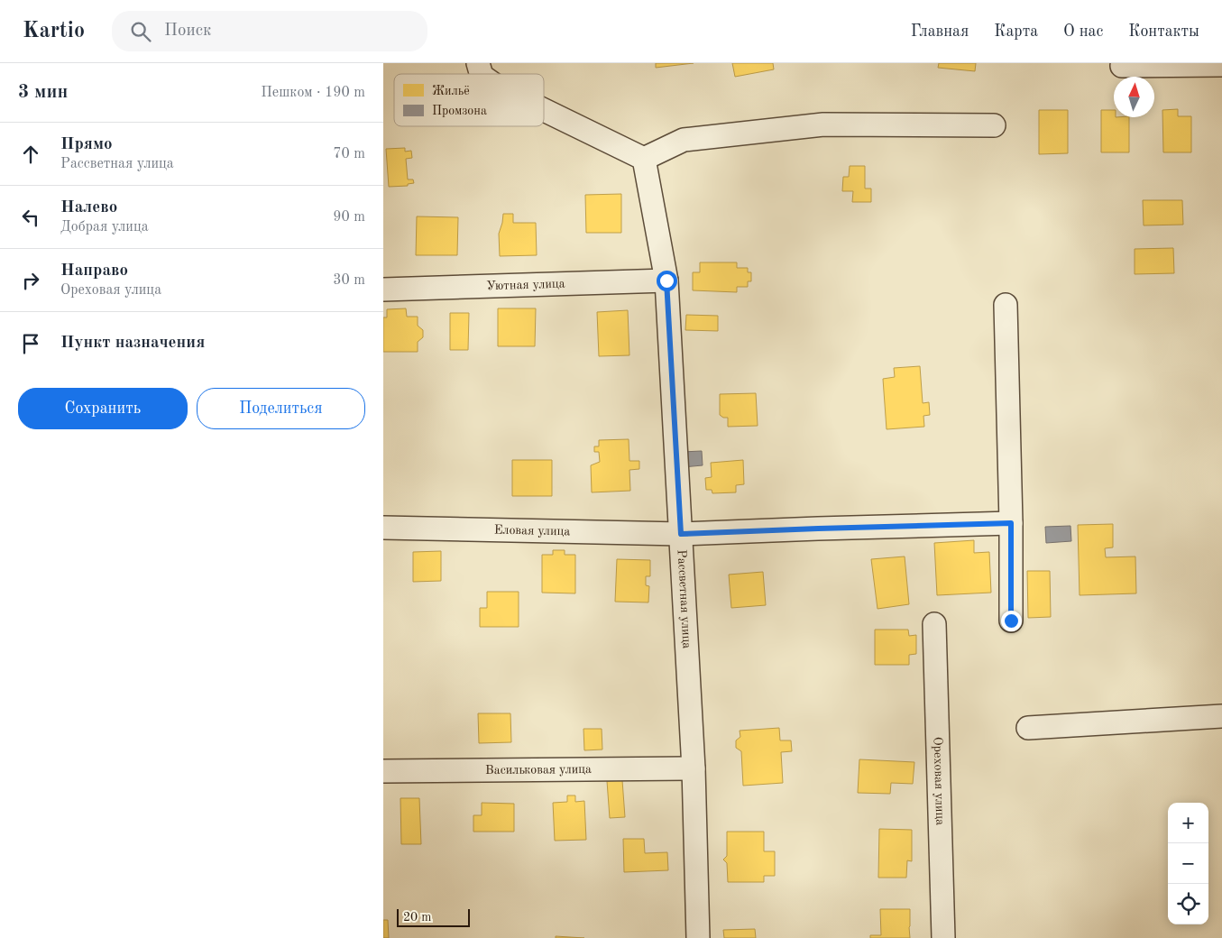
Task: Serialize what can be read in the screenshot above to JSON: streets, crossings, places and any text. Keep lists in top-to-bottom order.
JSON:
{
  "streets": {
    "street": [
      "Уютная улица",
      "Еловая улица",
      "Рассветная улица",
      "Васильковая улица",
      "Ореховая улица"
    ]
  },
  "crossings": [
    ["Уютная улица", "Рассветная улица"],
    ["Еловая улица", "Рассветная улица"],
    ["Рассветная улица", "Васильковая улица"]
  ],
  "legend": ["Жильё", "Промзона"],
  "scale_bar": "20 m",
  "north": "top",
  "page": {
    "header": "Kartio",
    "search": "Поиск",
    "nav": [
      "Главная",
      "Карта",
      "О нас",
      "Контакты"
    ],
    "heading": ["3 мин", "Пешком · 190 m"],
    "list": [
      ["Прямо", "Рассветная улица", "70 m"],
      ["Налево", "Добрая улица", "90 m"],
      ["Направо", "Ореховая улица", "30 m"],
      "Пункт назначения"
    ],
    "buttons": ["Сохранить", "Поделиться"],
    "map_buttons": ["+", "−"],
    "scale": "20 m"
  }
}
